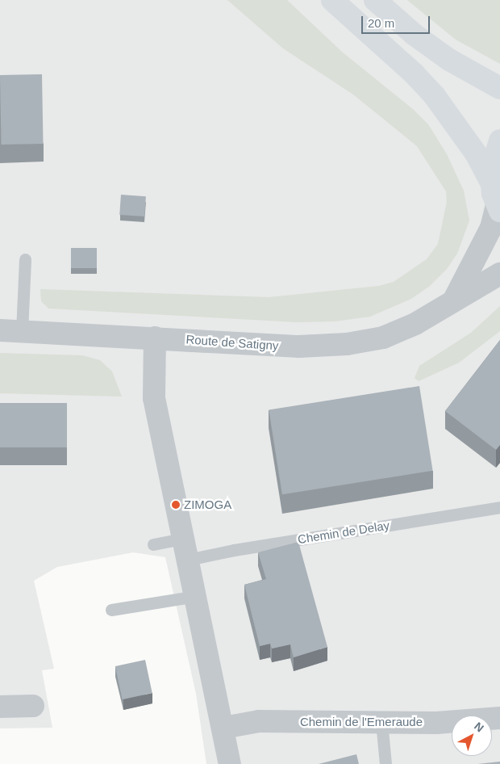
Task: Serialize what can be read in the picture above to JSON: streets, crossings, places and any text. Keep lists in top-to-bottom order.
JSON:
{
  "streets": {
    "street": ["Route de Satigny", "Chemin de l'Emeraude"],
    "lane": ["Chemin de Delay"]
  },
  "places": ["ZIMOGA"],
  "scale_bar": "20 m",
  "north": "top right"
}
